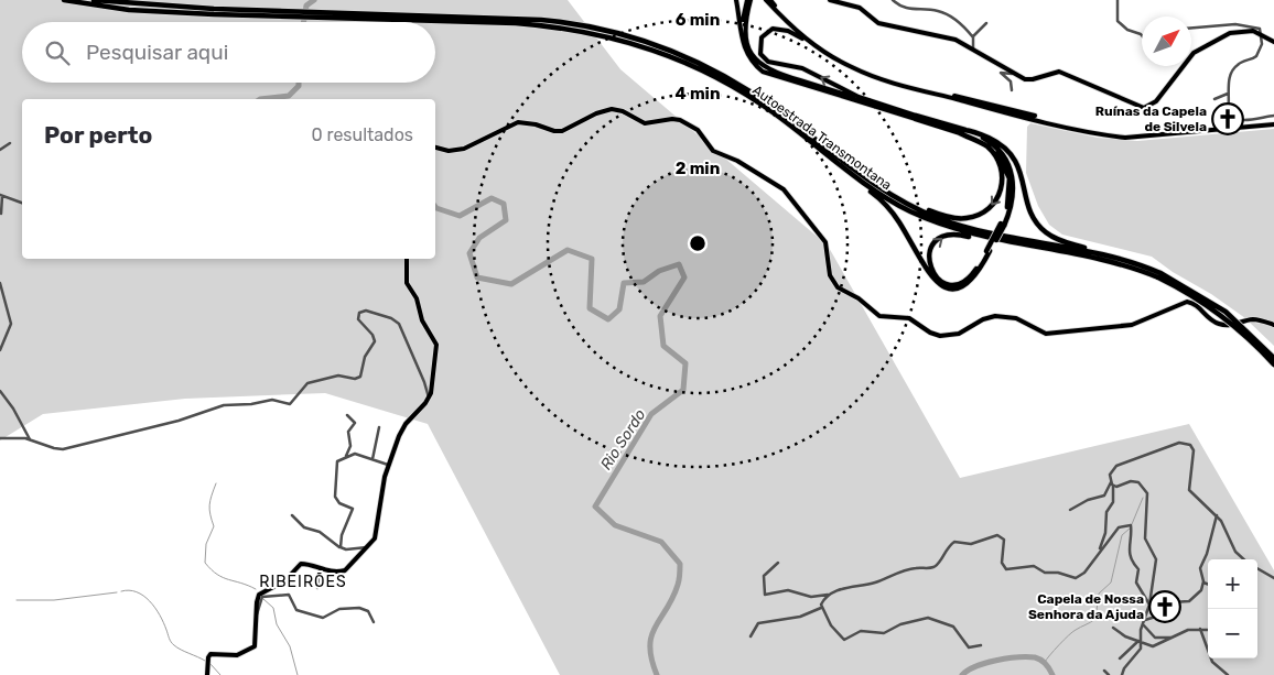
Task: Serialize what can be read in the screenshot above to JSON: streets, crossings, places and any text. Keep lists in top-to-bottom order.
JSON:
{
  "streets": {
    "highway": ["Autoestrada Transmontana"]
  },
  "districts": ["RIBEIRÕES"],
  "water": ["Rio Sordo"],
  "places": {
    "church": ["Ruínas da Capela de Silvela", "Capela de Nossa Senhora da Ajuda"]
  },
  "north": "top right",
  "page": {
    "search": "Pesquisar aqui",
    "heading": ["Por perto", "0 resultados"],
    "map_buttons": ["+", "−"]
  },
  "rings": ["6 min", "4 min", "2 min"]
}
